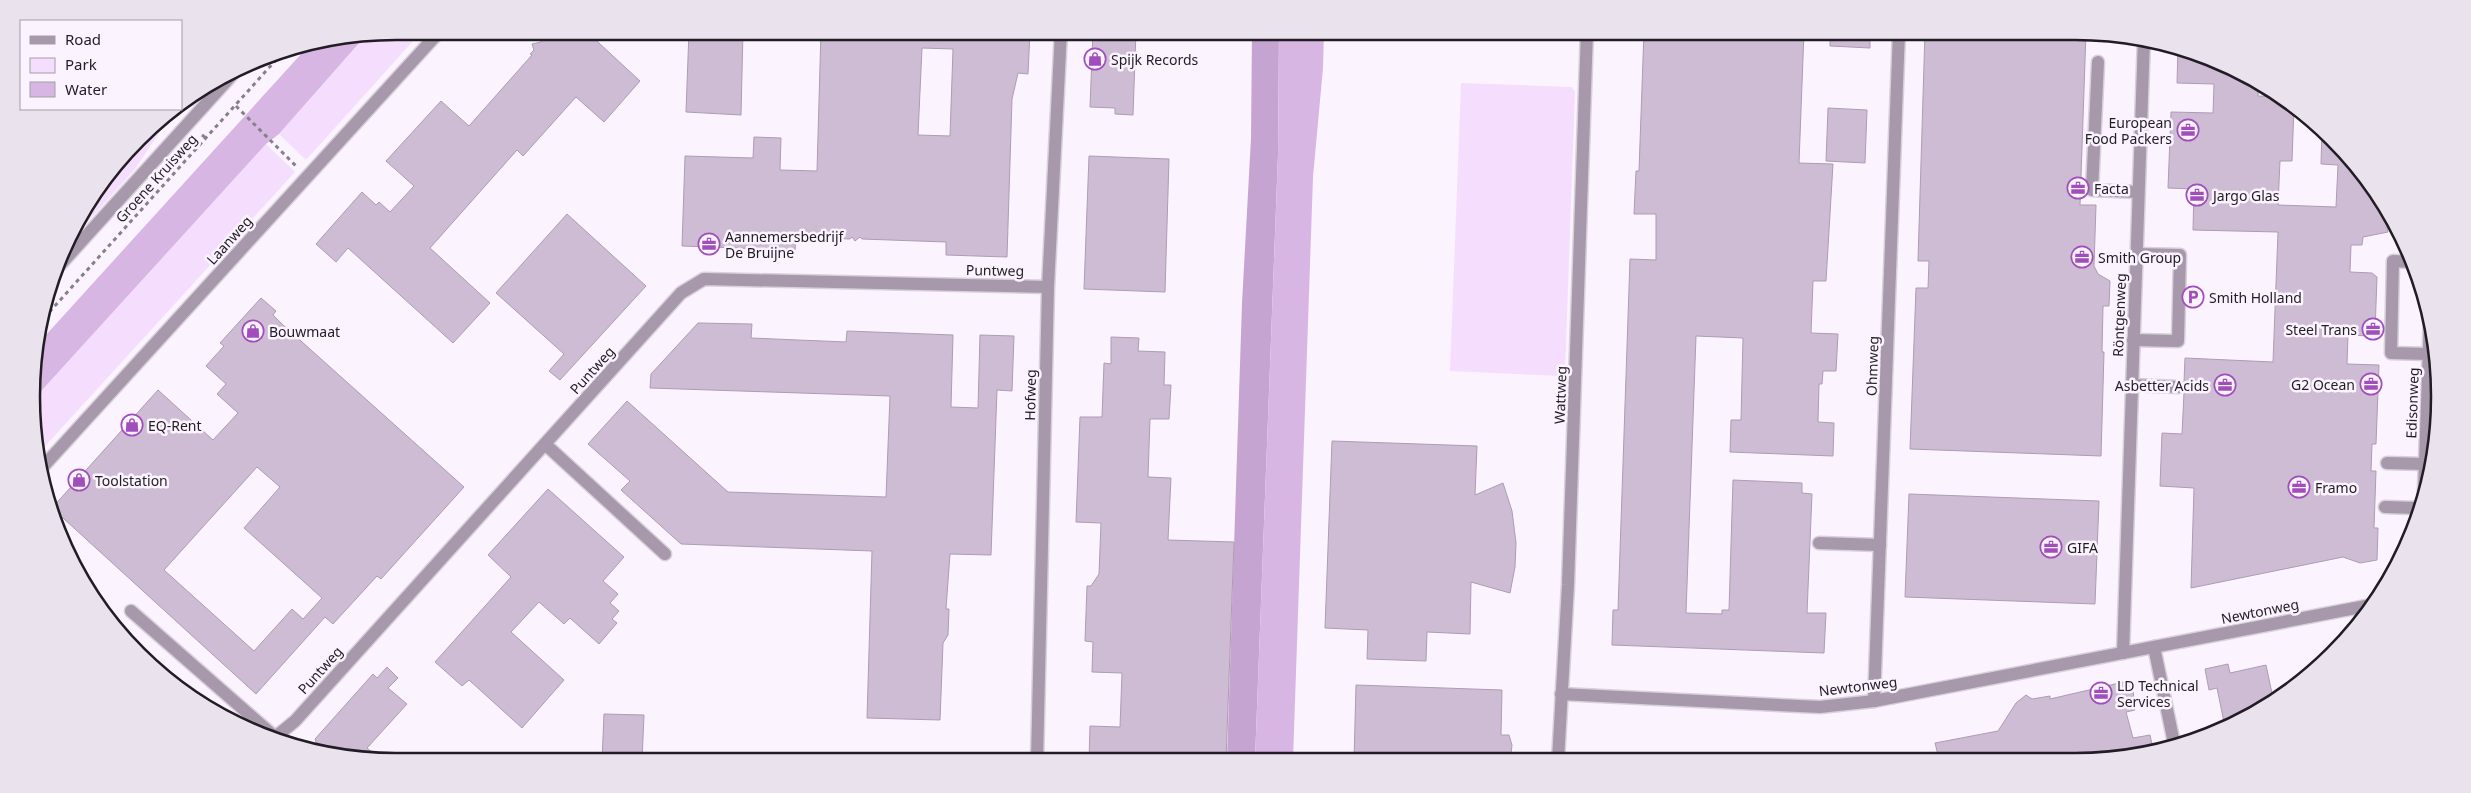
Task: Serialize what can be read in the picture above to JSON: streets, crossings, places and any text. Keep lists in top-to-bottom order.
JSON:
{
  "streets": {
    "street": [
      "Laanweg",
      "Puntweg",
      "Röntgenweg",
      "Ohmweg",
      "Hofweg",
      "Wattweg",
      "Newtonweg"
    ],
    "path": ["Groene Kruisweg"]
  },
  "crossings": [
    ["Puntweg", "Hofweg"],
    ["Röntgenweg", "Newtonweg"],
    ["Ohmweg", "Newtonweg"],
    ["Wattweg", "Newtonweg"]
  ],
  "places": {
    "shop": [
      "Spijk Records",
      "Bouwmaat",
      "EQ-Rent",
      "Toolstation"
    ],
    "office": [
      "European Food Packers",
      "Facta",
      "Jargo Glas",
      "Aannemersbedrijf De Bruijne",
      "Smith Group",
      "Steel Trans",
      "G2 Ocean",
      "Asbetter Acids",
      "Framo",
      "GIFA",
      "LD Technical Services"
    ],
    "parking": ["Smith Holland"]
  },
  "legend": ["Road", "Park", "Water"]
}
